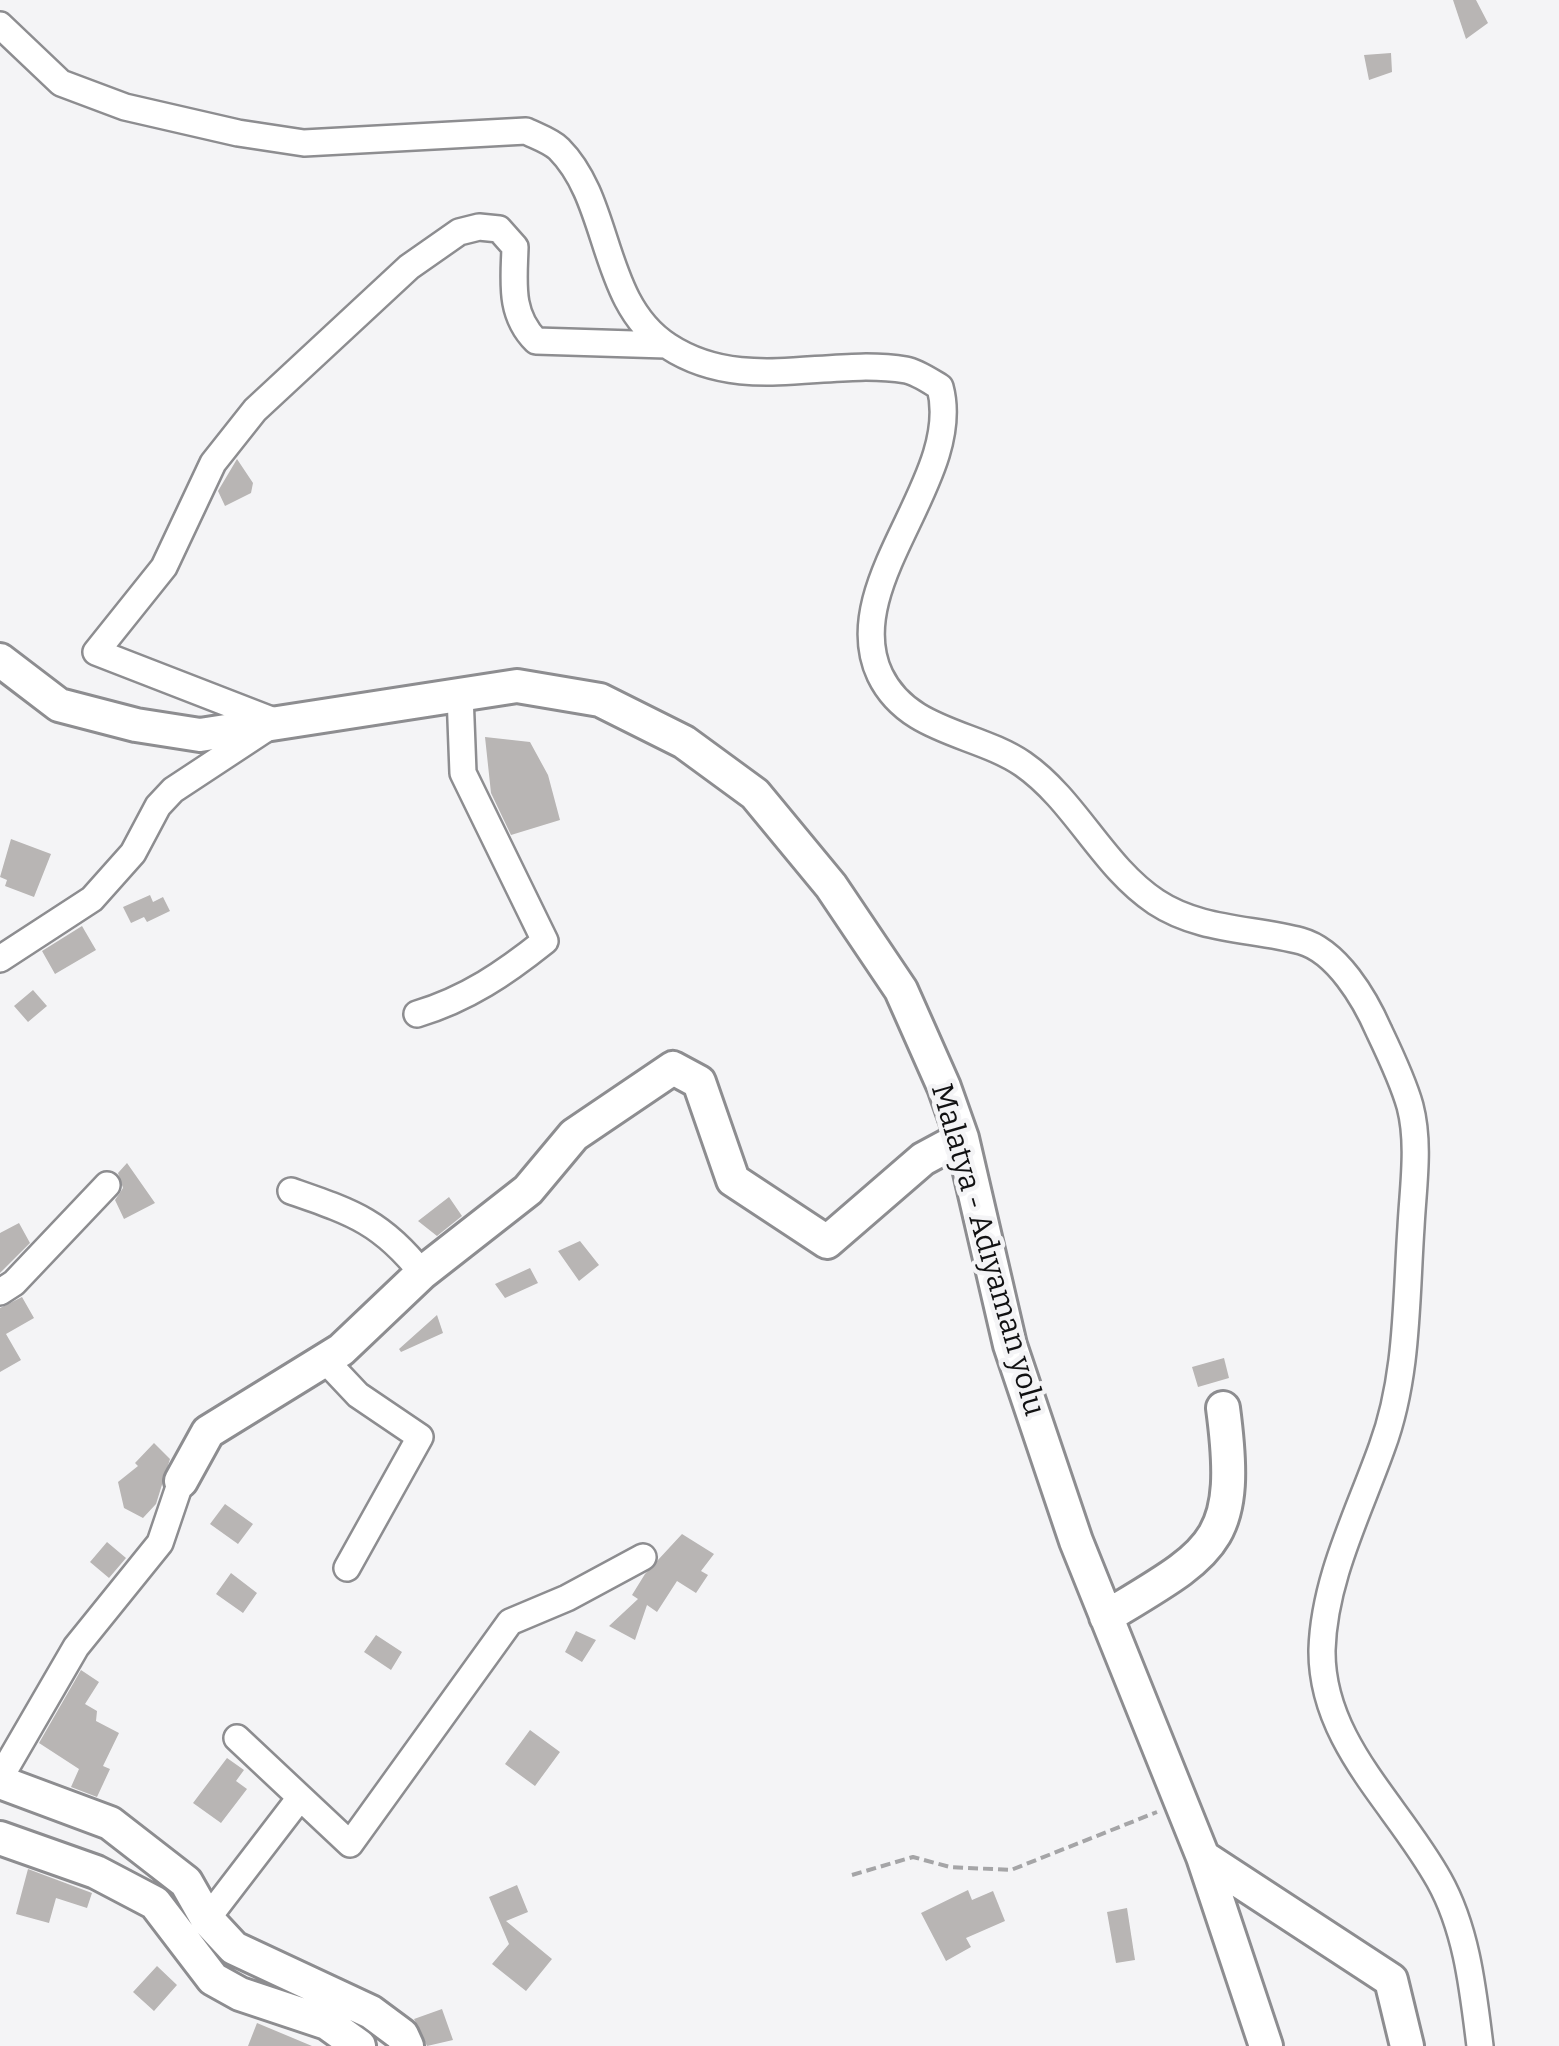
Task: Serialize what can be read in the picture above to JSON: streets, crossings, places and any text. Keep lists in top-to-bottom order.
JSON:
{
  "streets": {
    "main road": ["Malatya - Adıyaman yolu"]
  }
}
